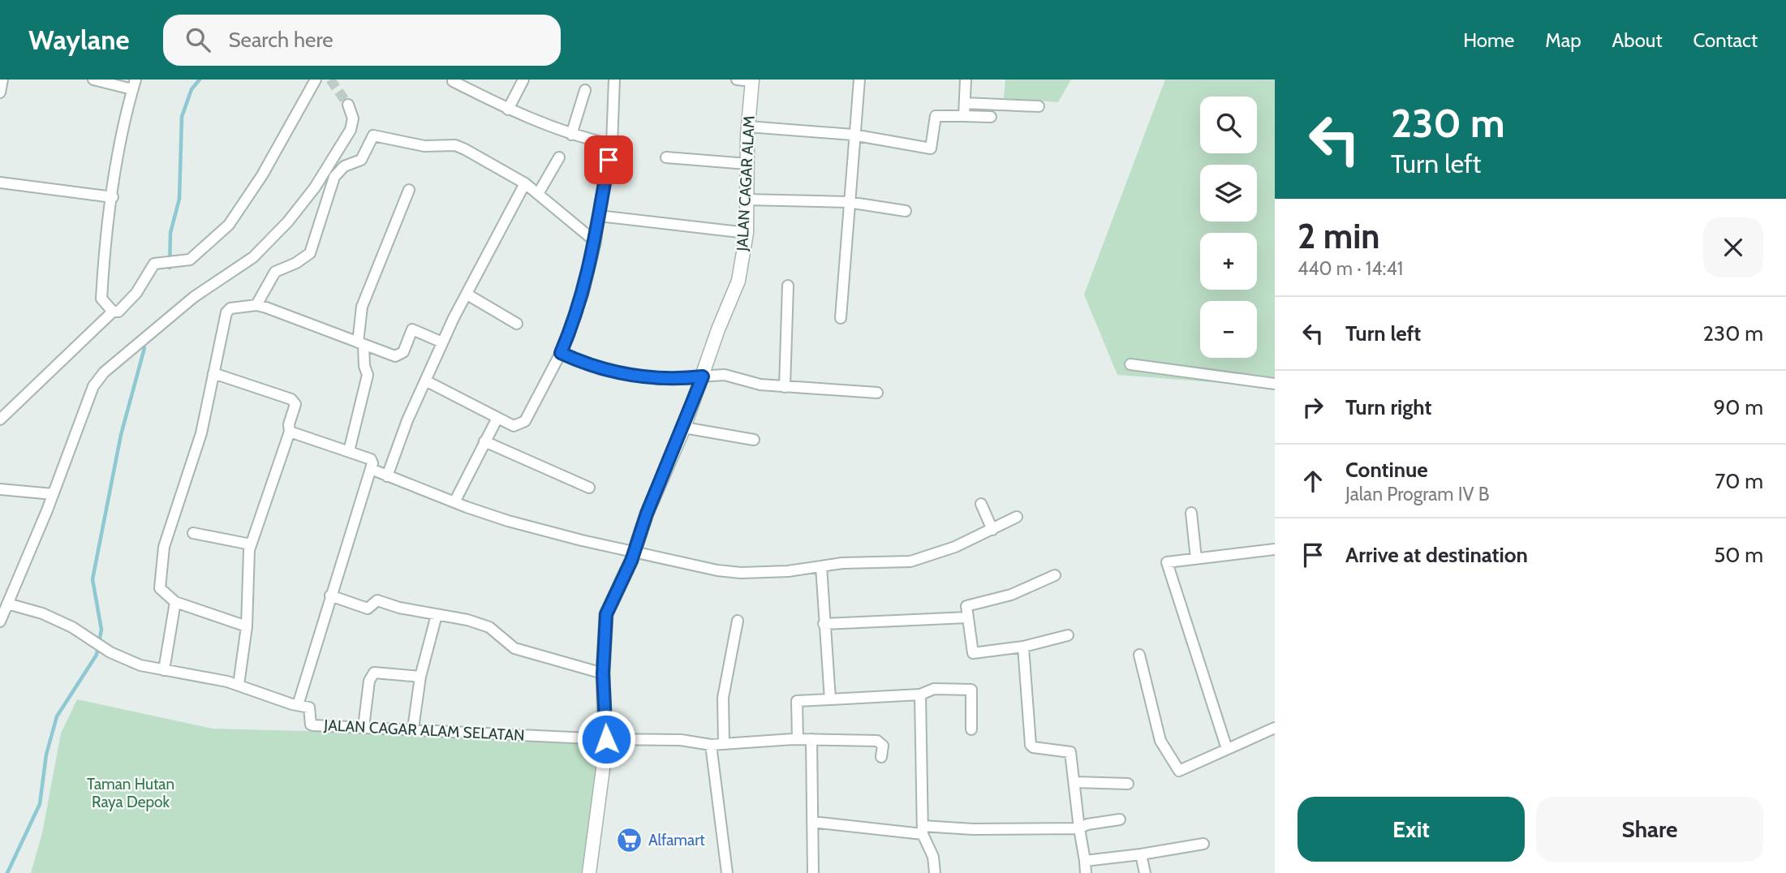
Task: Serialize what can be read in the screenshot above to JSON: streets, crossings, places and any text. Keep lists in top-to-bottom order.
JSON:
{
  "streets": {
    "street": ["JALAN CAGAR ALAM", "JALAN CAGAR ALAM SELATAN"]
  },
  "crossings": [
    ["JALAN CAGAR ALAM", "JALAN CAGAR ALAM SELATAN"]
  ],
  "parks": ["Taman Hutan Raya Depok"],
  "places": {
    "supermarket": ["Alfamart"]
  },
  "page": {
    "header": "Waylane",
    "search": "Search here",
    "nav": [
      "Home",
      "Map",
      "About",
      "Contact"
    ],
    "turn": ["230 m", "Turn left"],
    "map_buttons": ["+", "−"],
    "heading": ["2 min", "440 m · 14:41"],
    "list": [
      {
        "name": "Turn left",
        "value": "230 m"
      },
      {
        "name": "Turn right",
        "value": "90 m"
      },
      {
        "name": "Continue",
        "note": "Jalan Program IV B",
        "value": "70 m"
      },
      {
        "name": "Arrive at destination",
        "value": "50 m"
      }
    ],
    "buttons": ["Exit", "Share"]
  }
}
